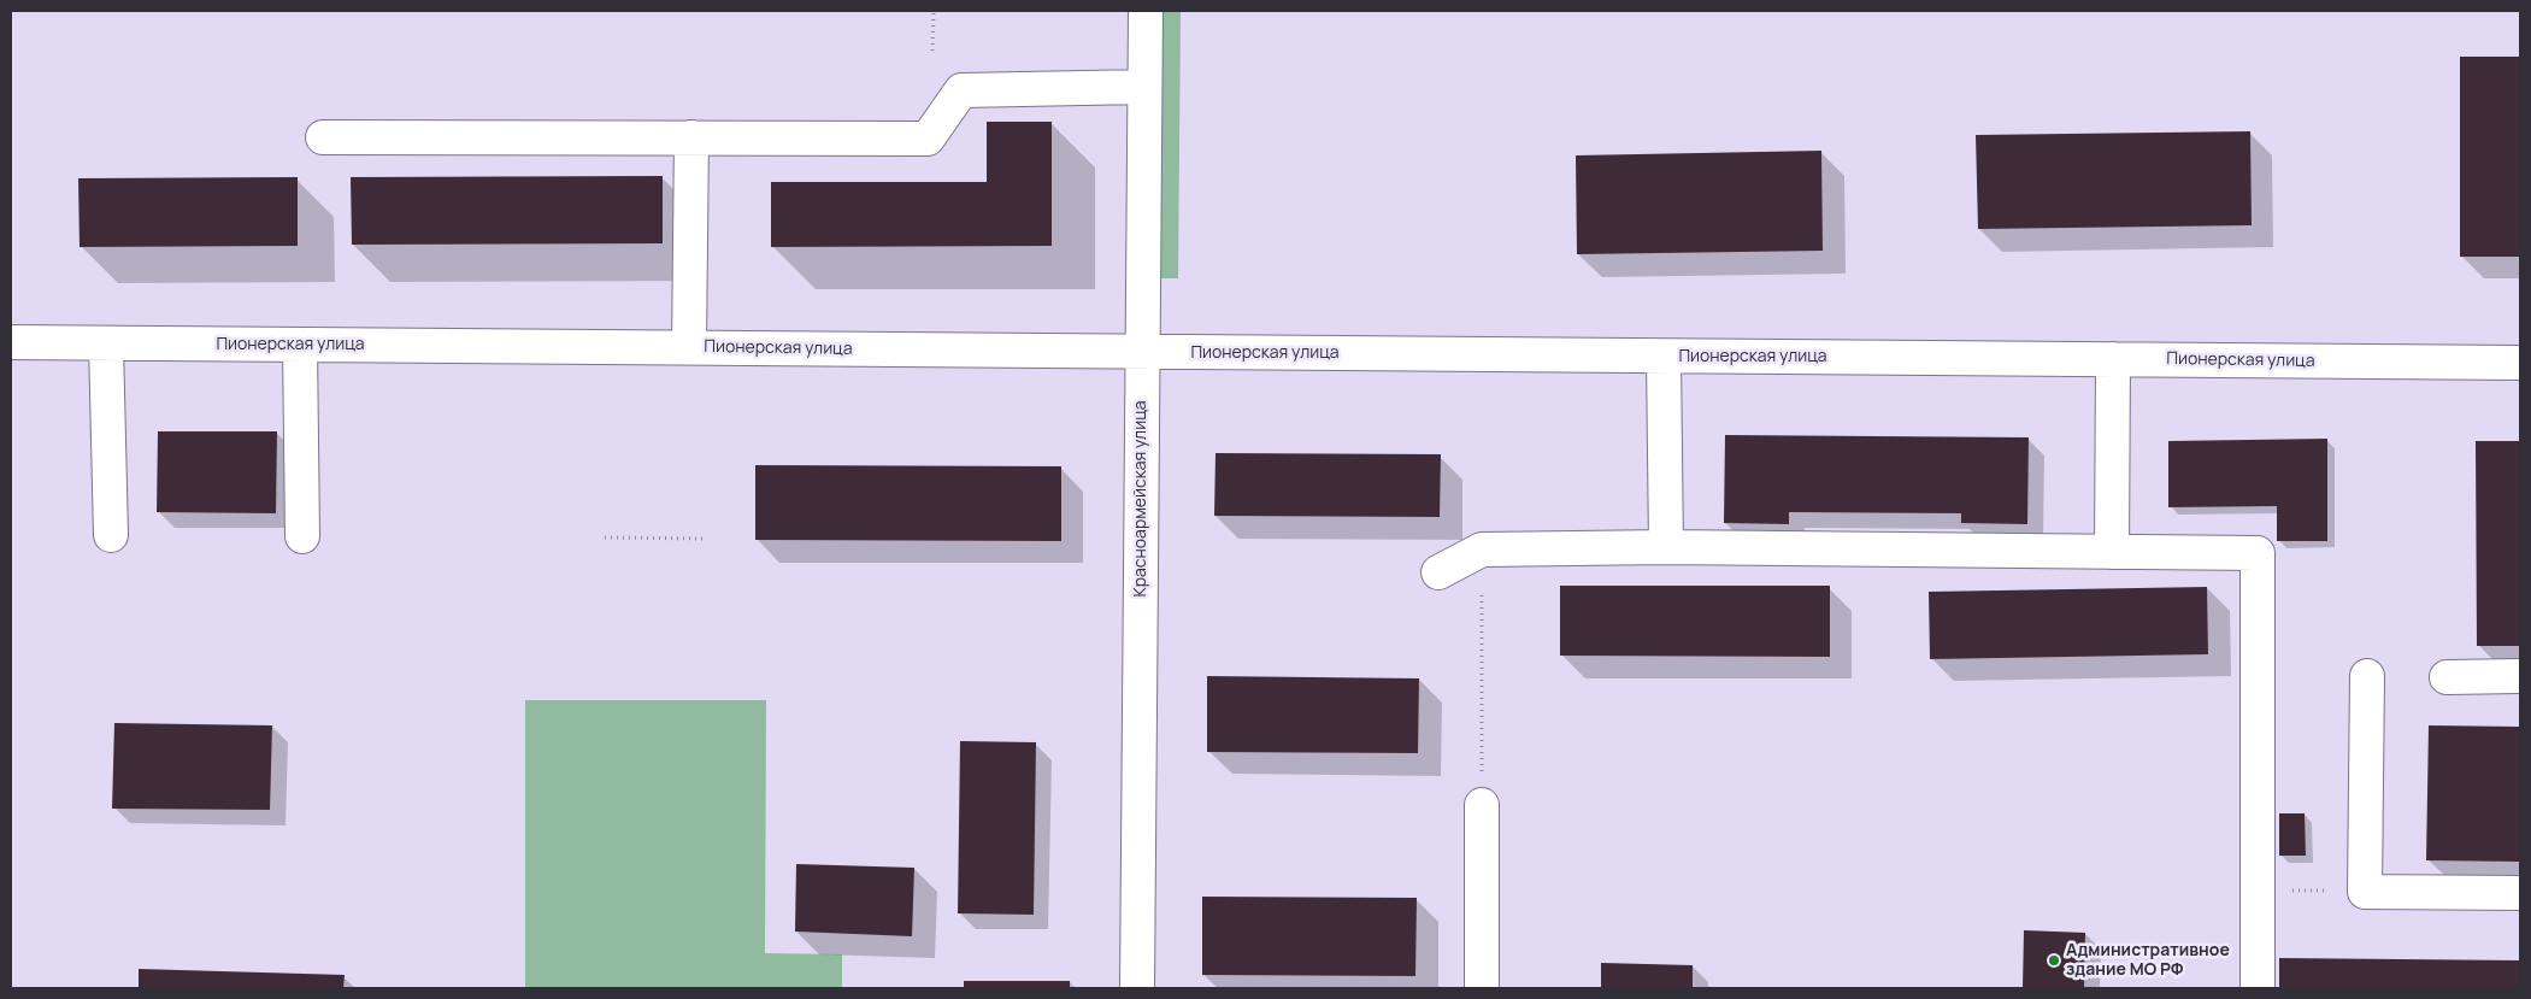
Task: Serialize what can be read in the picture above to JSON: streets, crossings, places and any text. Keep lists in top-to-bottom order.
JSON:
{
  "streets": {
    "street": ["Пионерская улица", "Красноармейская улица"]
  },
  "crossings": [
    ["Пионерская улица", "Красноармейская улица"]
  ],
  "places": ["Административное здание МО РФ"]
}
